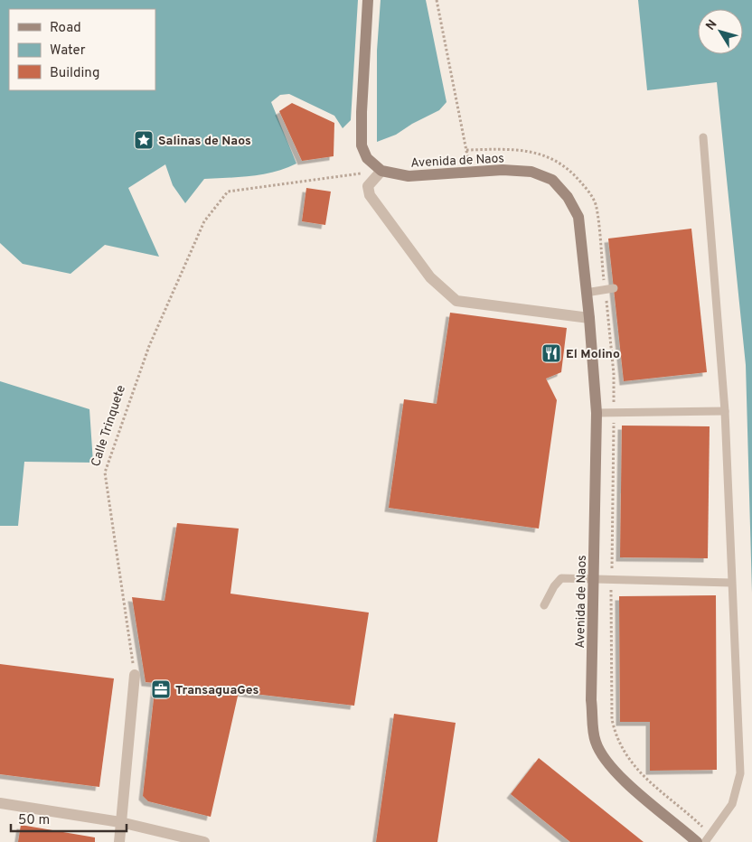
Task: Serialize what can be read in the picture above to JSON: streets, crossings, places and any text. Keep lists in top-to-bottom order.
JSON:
{
  "streets": {
    "main road": ["Avenida de Naos"],
    "path": ["Calle Trinquete"]
  },
  "crossings": [
    ["Avenida de Naos", "Calle Trinquete"]
  ],
  "places": {
    "place": ["Salinas de Naos"],
    "restaurant": ["El Molino"],
    "office": ["TransaguaGes"]
  },
  "legend": ["Road", "Water", "Building"],
  "scale_bar": "50 m",
  "north": "top left"
}
